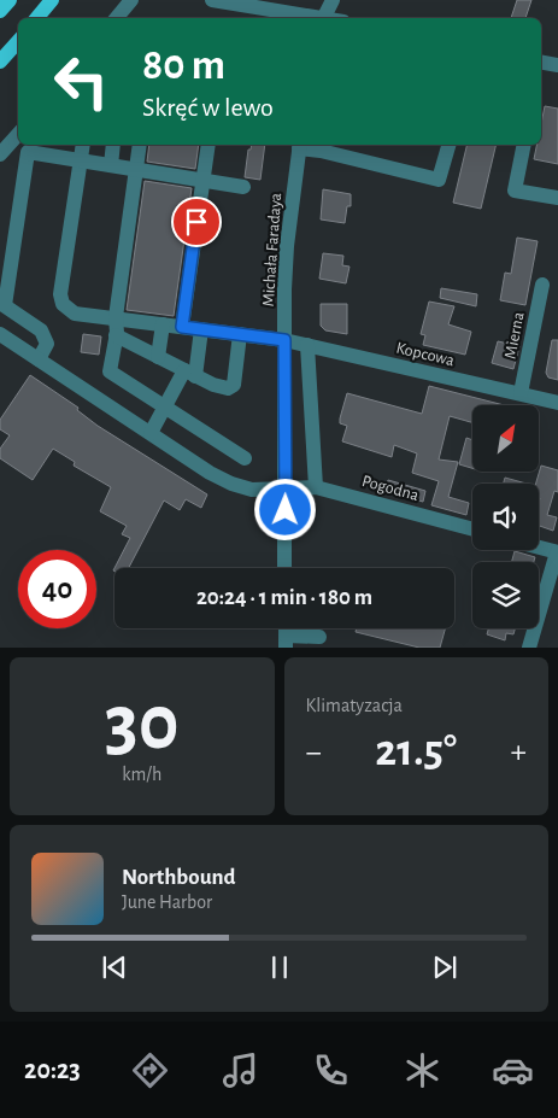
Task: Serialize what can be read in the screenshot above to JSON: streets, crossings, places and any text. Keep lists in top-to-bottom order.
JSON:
{
  "streets": {
    "street": [
      "Michała Faradaya",
      "Mierna",
      "Kopcowa",
      "Pogodna"
    ]
  },
  "crossings": [
    ["Michała Faradaya", "Kopcowa"],
    ["Michała Faradaya", "Pogodna"],
    ["Mierna", "Kopcowa"]
  ],
  "north": "top right",
  "page": {
    "turn": ["80 m", "Skręć w lewo"],
    "limit": "40",
    "trip": "20:24 · 1 min · 180 m",
    "tile": [
      ["30", "km/h"],
      "Klimatyzacja"
    ],
    "heat": ["−", "21.5°", "+"],
    "song": ["Northbound", "June Harbor"],
    "tabs": "20:23"
  }
}
